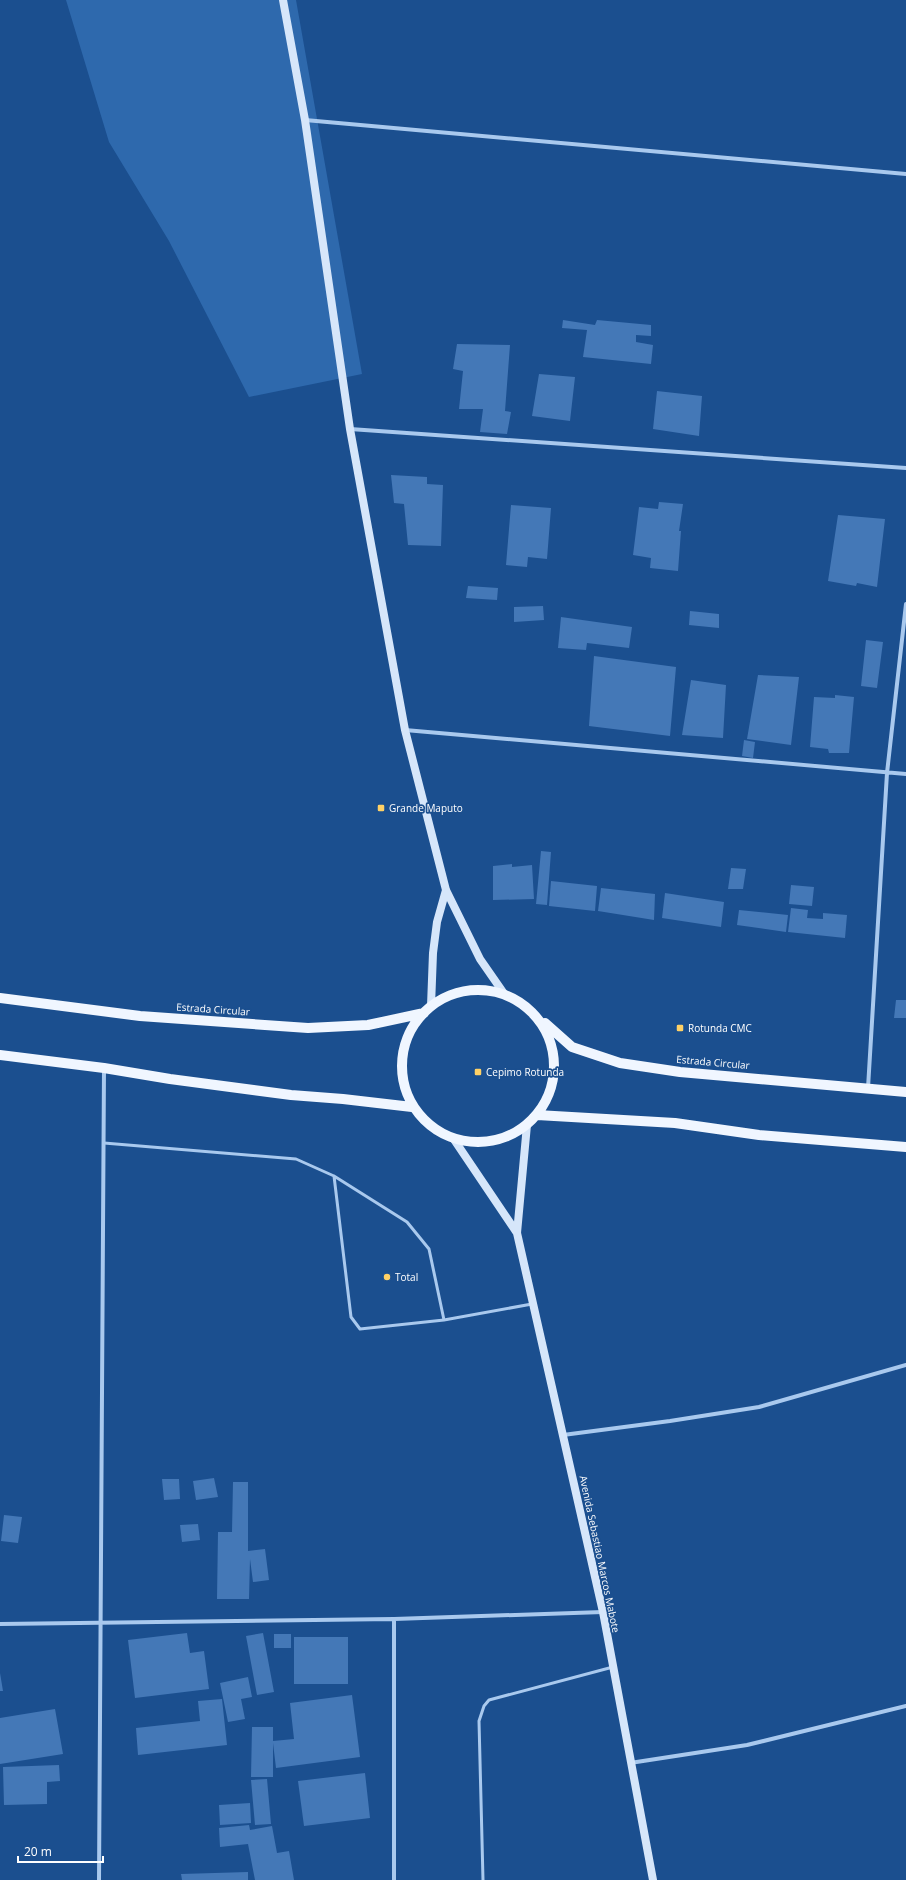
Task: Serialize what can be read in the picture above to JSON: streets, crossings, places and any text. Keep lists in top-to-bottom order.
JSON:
{
  "streets": {
    "main road": ["Estrada Circular"],
    "street": ["Avenida Sebastiao Marcos Mabote"]
  },
  "places": {
    "transit": ["Grande Maputo", "Rotunda CMC", "Cepimo Rotunda"],
    "other": ["Total"]
  },
  "scale_bar": "20 m"
}
